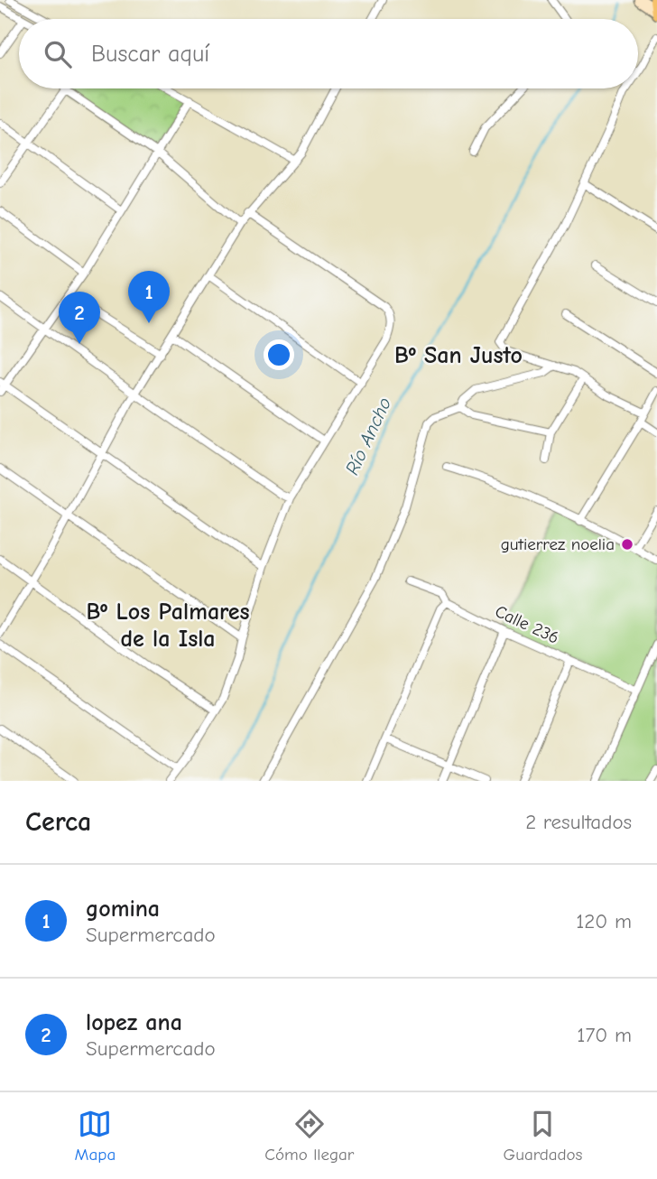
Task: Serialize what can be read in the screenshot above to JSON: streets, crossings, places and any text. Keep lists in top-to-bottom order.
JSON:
{
  "streets": {
    "street": ["Calle 236"]
  },
  "districts": ["Bº San Justo", "Bº Los Palmares de la Isla"],
  "water": ["Río Ancho"],
  "places": ["gutierrez noelia"],
  "page": {
    "search": "Buscar aquí",
    "pins": ["1", "2"],
    "heading": ["Cerca", "2 resultados"],
    "list": [
      {
        "mark": "1",
        "name": "gomina",
        "note": "Supermercado",
        "value": "120 m"
      },
      {
        "mark": "2",
        "name": "lopez ana",
        "note": "Supermercado",
        "value": "170 m"
      }
    ],
    "nav": ["Mapa", "Cómo llegar", "Guardados"]
  }
}
